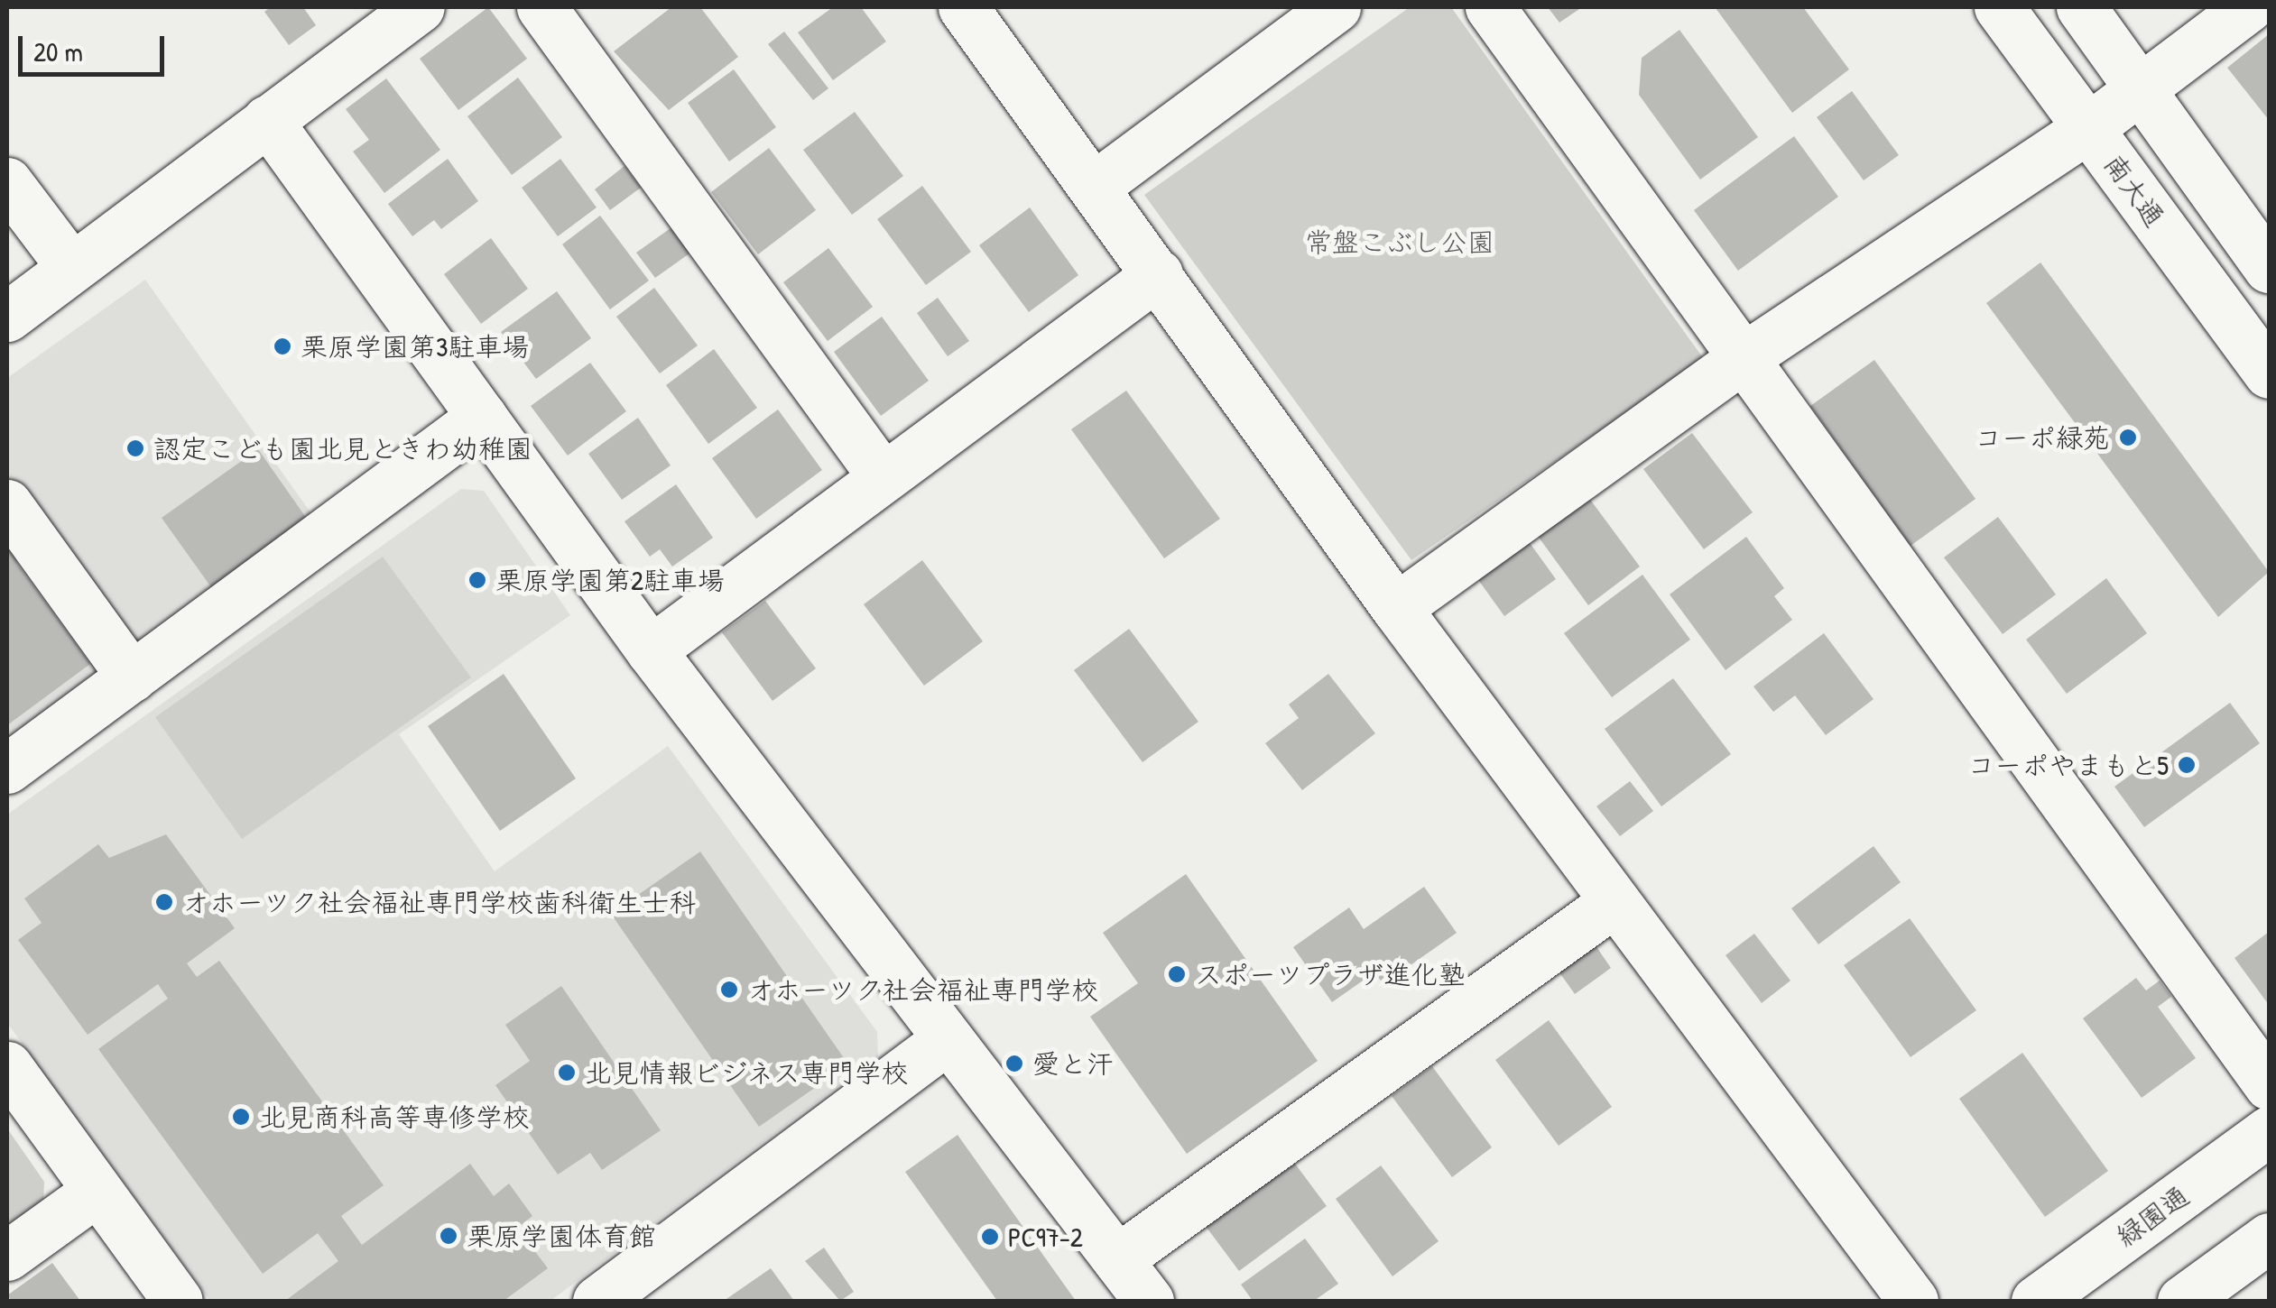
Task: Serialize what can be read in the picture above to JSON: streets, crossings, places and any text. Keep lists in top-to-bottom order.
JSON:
{
  "streets": {
    "street": ["南大通", "緑園通"]
  },
  "parks": ["常盤こぶし公園"],
  "places": [
    "栗原学園第3駐車場",
    "コーポ緑苑",
    "認定こども園北見ときわ幼稚園",
    "栗原学園第2駐車場",
    "コーポやまもと5",
    "オホーツク社会福祉専門学校歯科衛生士科",
    "スポーツプラザ進化塾",
    "オホーツク社会福祉専門学校",
    "愛と汗",
    "北見情報ビジネス専門学校",
    "北見商科高等専修学校",
    "栗原学園体育館",
    "PC97-2"
  ],
  "scale_bar": "20 m"
}
